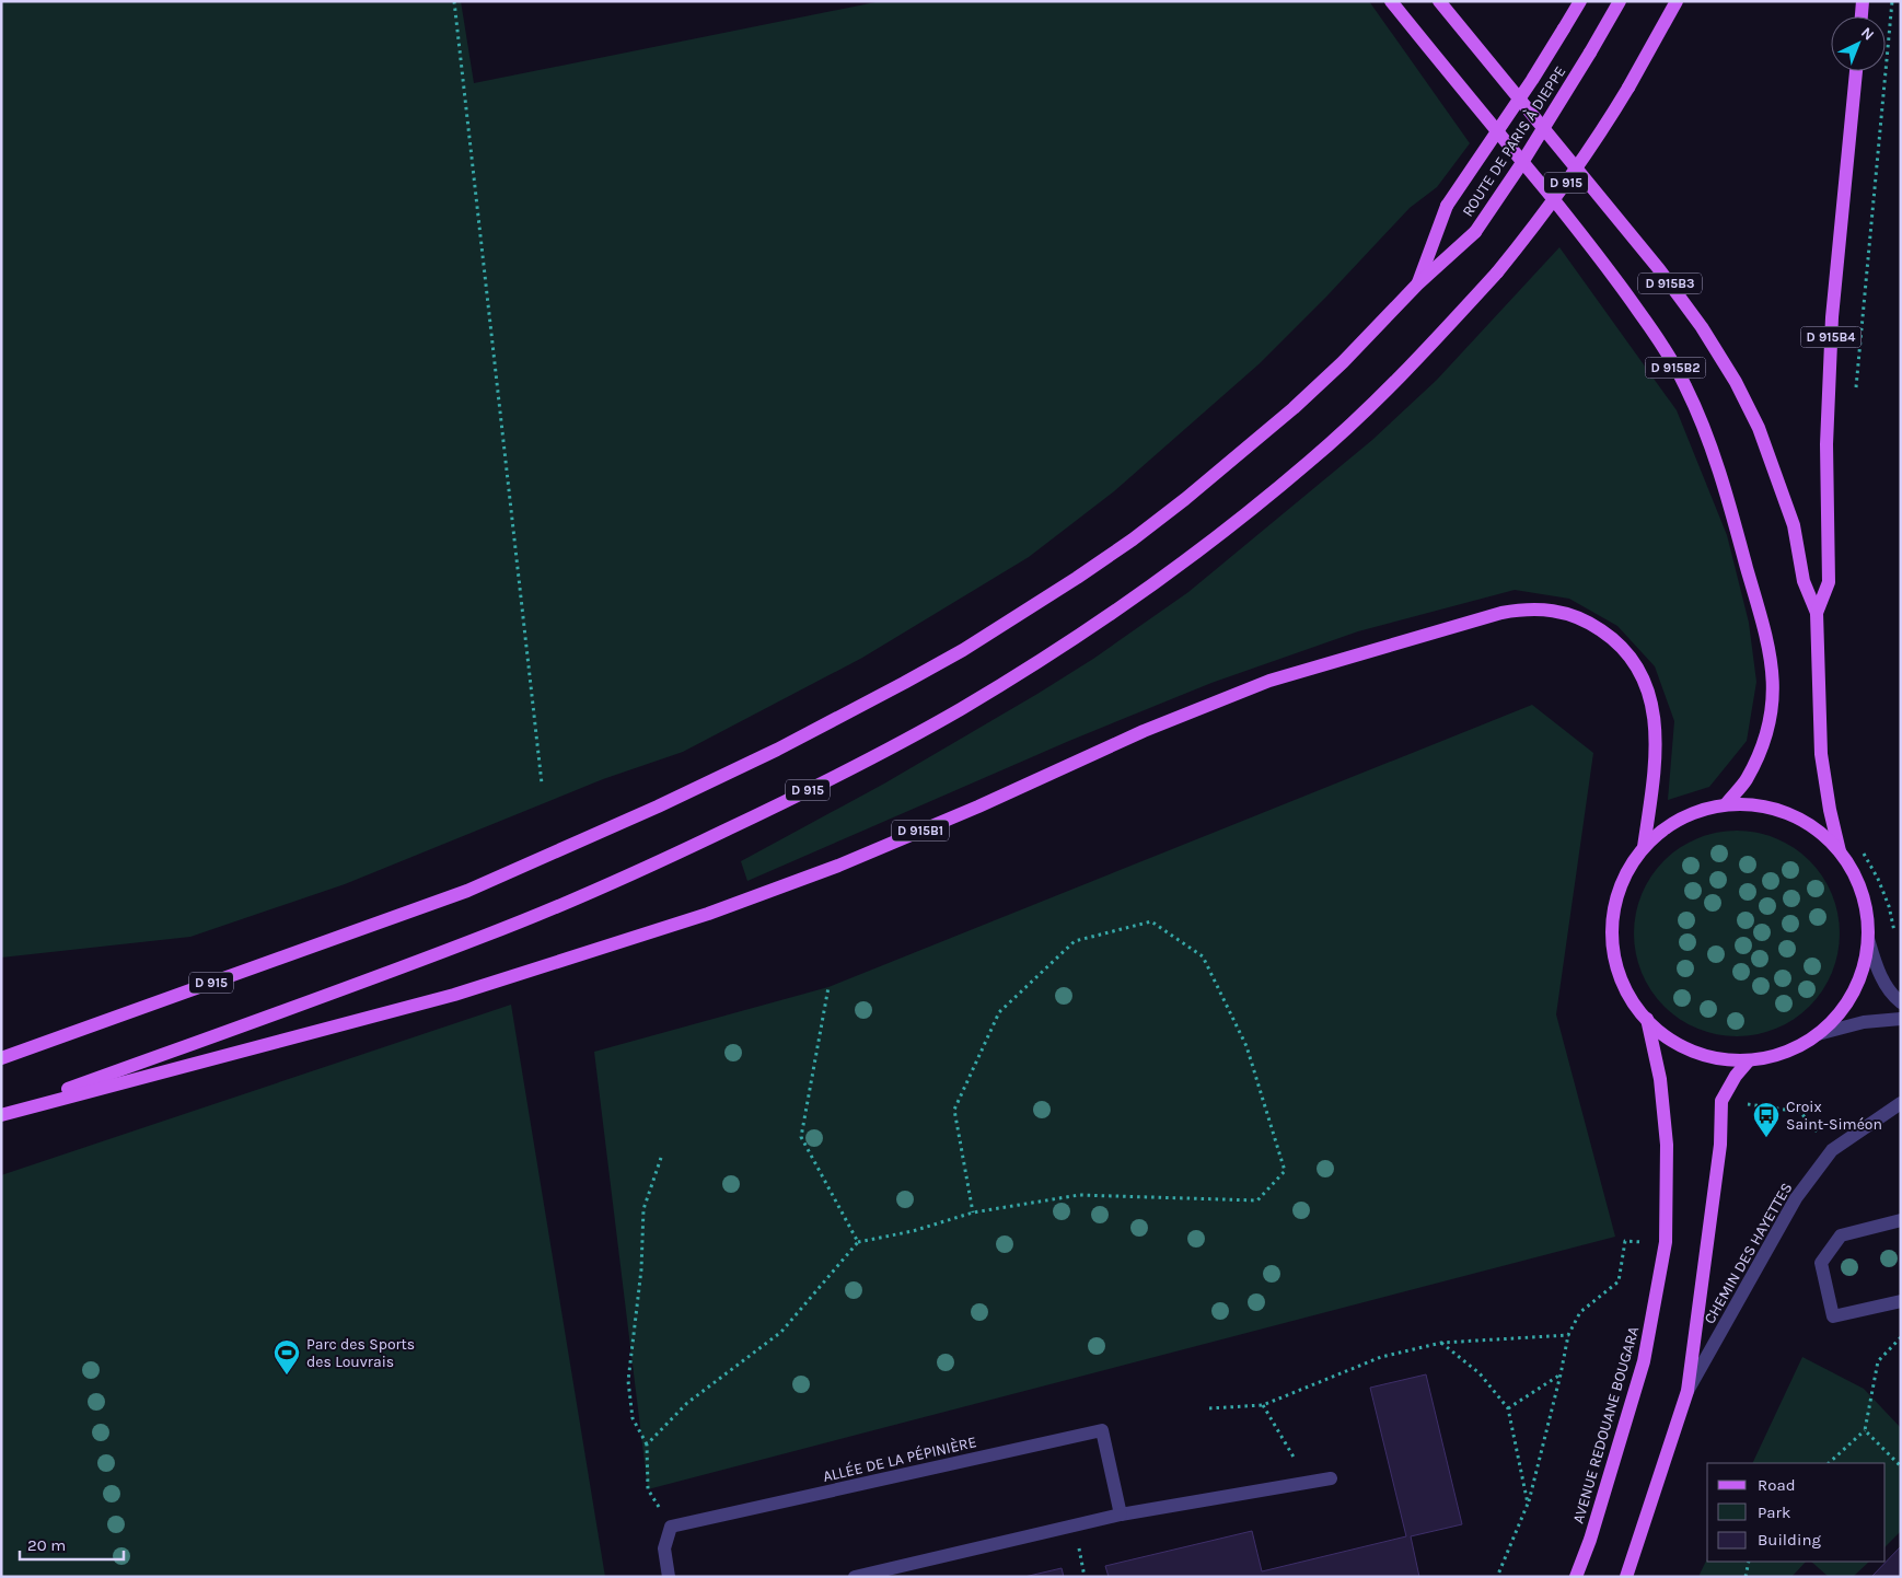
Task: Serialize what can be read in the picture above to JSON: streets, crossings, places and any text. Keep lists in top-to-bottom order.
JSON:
{
  "streets": {
    "main road": [
      "ROUTE DE PARIS À DIEPPE",
      "D 915",
      "D 915B3",
      "D 915B4",
      "D 915B2",
      "D 915B1",
      "AVENUE REDOUANE BOUGARA"
    ],
    "lane": ["CHEMIN DES HAYETTES", "ALLÉE DE LA PÉPINIÈRE"]
  },
  "crossings": [
    ["ROUTE DE PARIS À DIEPPE", "D 915"],
    ["D 915", "D 915B1"],
    ["D 915B3", "D 915B4"]
  ],
  "places": {
    "bus stop": ["Croix Saint-Siméon"],
    "sports": ["Parc des Sports des Louvrais"]
  },
  "legend": ["Road", "Park", "Building"],
  "scale_bar": "20 m",
  "north": "top right"
}
